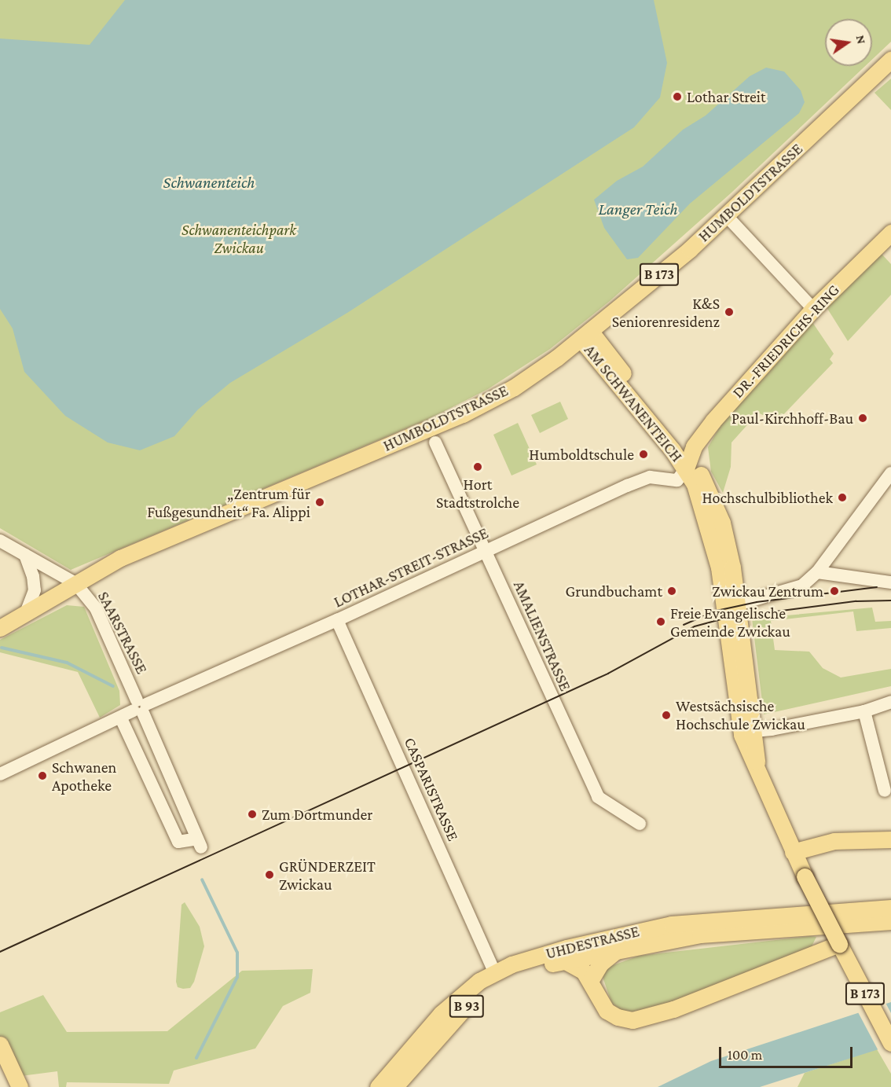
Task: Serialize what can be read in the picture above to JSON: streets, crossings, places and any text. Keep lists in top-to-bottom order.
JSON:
{
  "streets": {
    "main road": [
      "HUMBOLDTSTRASSE",
      "B 173",
      "DR.-FRIEDRICHS-RING",
      "AM SCHWANENTEICH",
      "UHDESTRASSE",
      "B 93"
    ],
    "street": [
      "LOTHAR-STREIT-STRASSE",
      "SAARSTRASSE",
      "AMALIENSTRASSE",
      "CASPARISTRASSE"
    ]
  },
  "crossings": [
    ["HUMBOLDTSTRASSE", "AM SCHWANENTEICH"],
    ["HUMBOLDTSTRASSE", "SAARSTRASSE"],
    ["B 173", "DR.-FRIEDRICHS-RING"],
    ["B 173", "AM SCHWANENTEICH"],
    ["B 173", "LOTHAR-STREIT-STRASSE"],
    ["DR.-FRIEDRICHS-RING", "AM SCHWANENTEICH"],
    ["DR.-FRIEDRICHS-RING", "LOTHAR-STREIT-STRASSE"],
    ["AM SCHWANENTEICH", "LOTHAR-STREIT-STRASSE"],
    ["LOTHAR-STREIT-STRASSE", "SAARSTRASSE"],
    ["LOTHAR-STREIT-STRASSE", "AMALIENSTRASSE"],
    ["LOTHAR-STREIT-STRASSE", "CASPARISTRASSE"],
    ["CASPARISTRASSE", "UHDESTRASSE"]
  ],
  "water": ["Schwanenteich", "Langer Teich"],
  "parks": ["Schwanenteichpark Zwickau"],
  "places": [
    "Lothar Streit",
    "K&S Seniorenresidenz",
    "Paul-Kirchhoff-Bau",
    "Humboldtschule",
    "Hort Stadtstrolche",
    "Hochschulbibliothek",
    "„Zentrum für Fußgesundheit“ Fa. Alippi",
    "Grundbuchamt",
    "Zwickau Zentrum",
    "Freie Evangelische Gemeinde Zwickau",
    "Westsächsische Hochschule Zwickau",
    "Schwanen Apotheke",
    "Zum Dortmunder",
    "GRÜNDERZEIT Zwickau"
  ],
  "scale_bar": "100 m",
  "north": "right"
}
